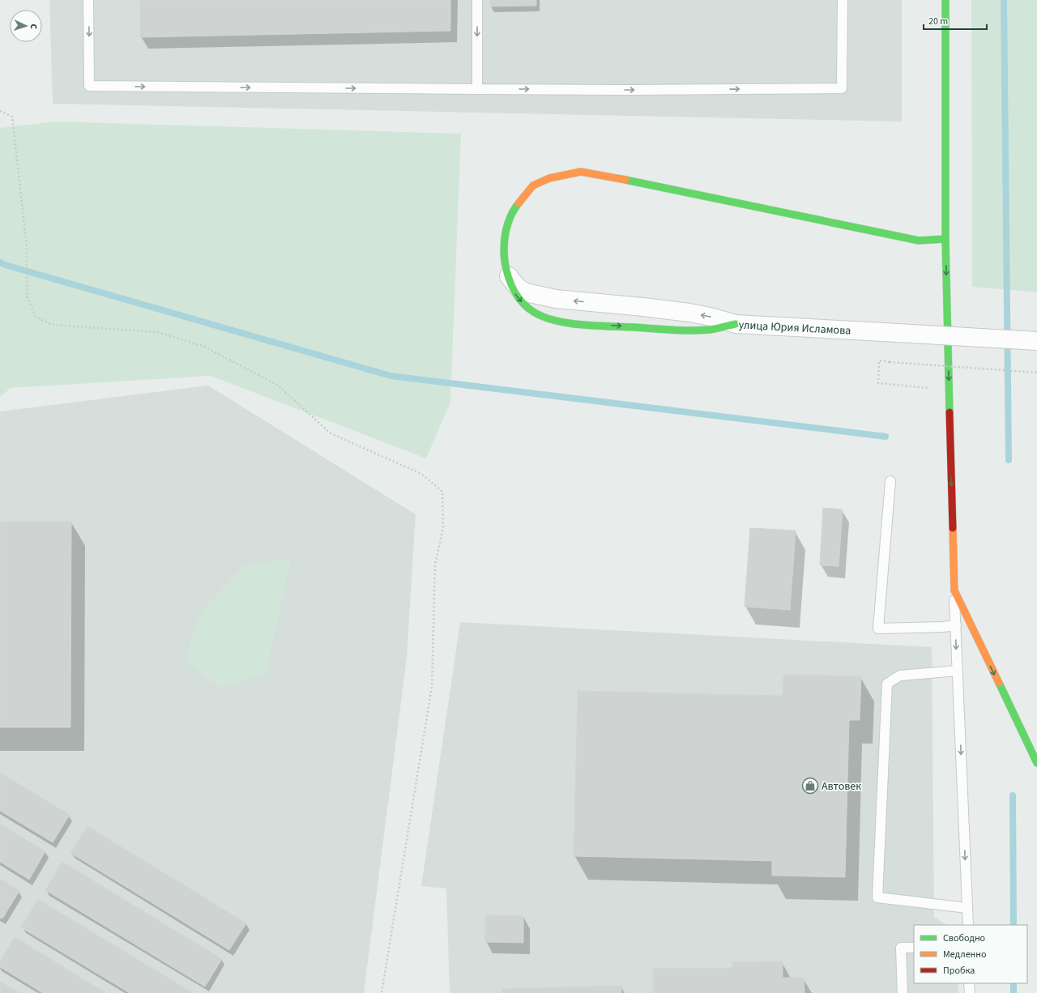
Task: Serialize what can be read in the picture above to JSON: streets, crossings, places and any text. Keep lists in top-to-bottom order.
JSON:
{
  "streets": {
    "street": ["улица Юрия Исламова"]
  },
  "places": {
    "shop": ["Автовек"]
  },
  "legend": ["Свободно", "Медленно", "Пробка"],
  "scale_bar": "20 m",
  "north": "right"
}
